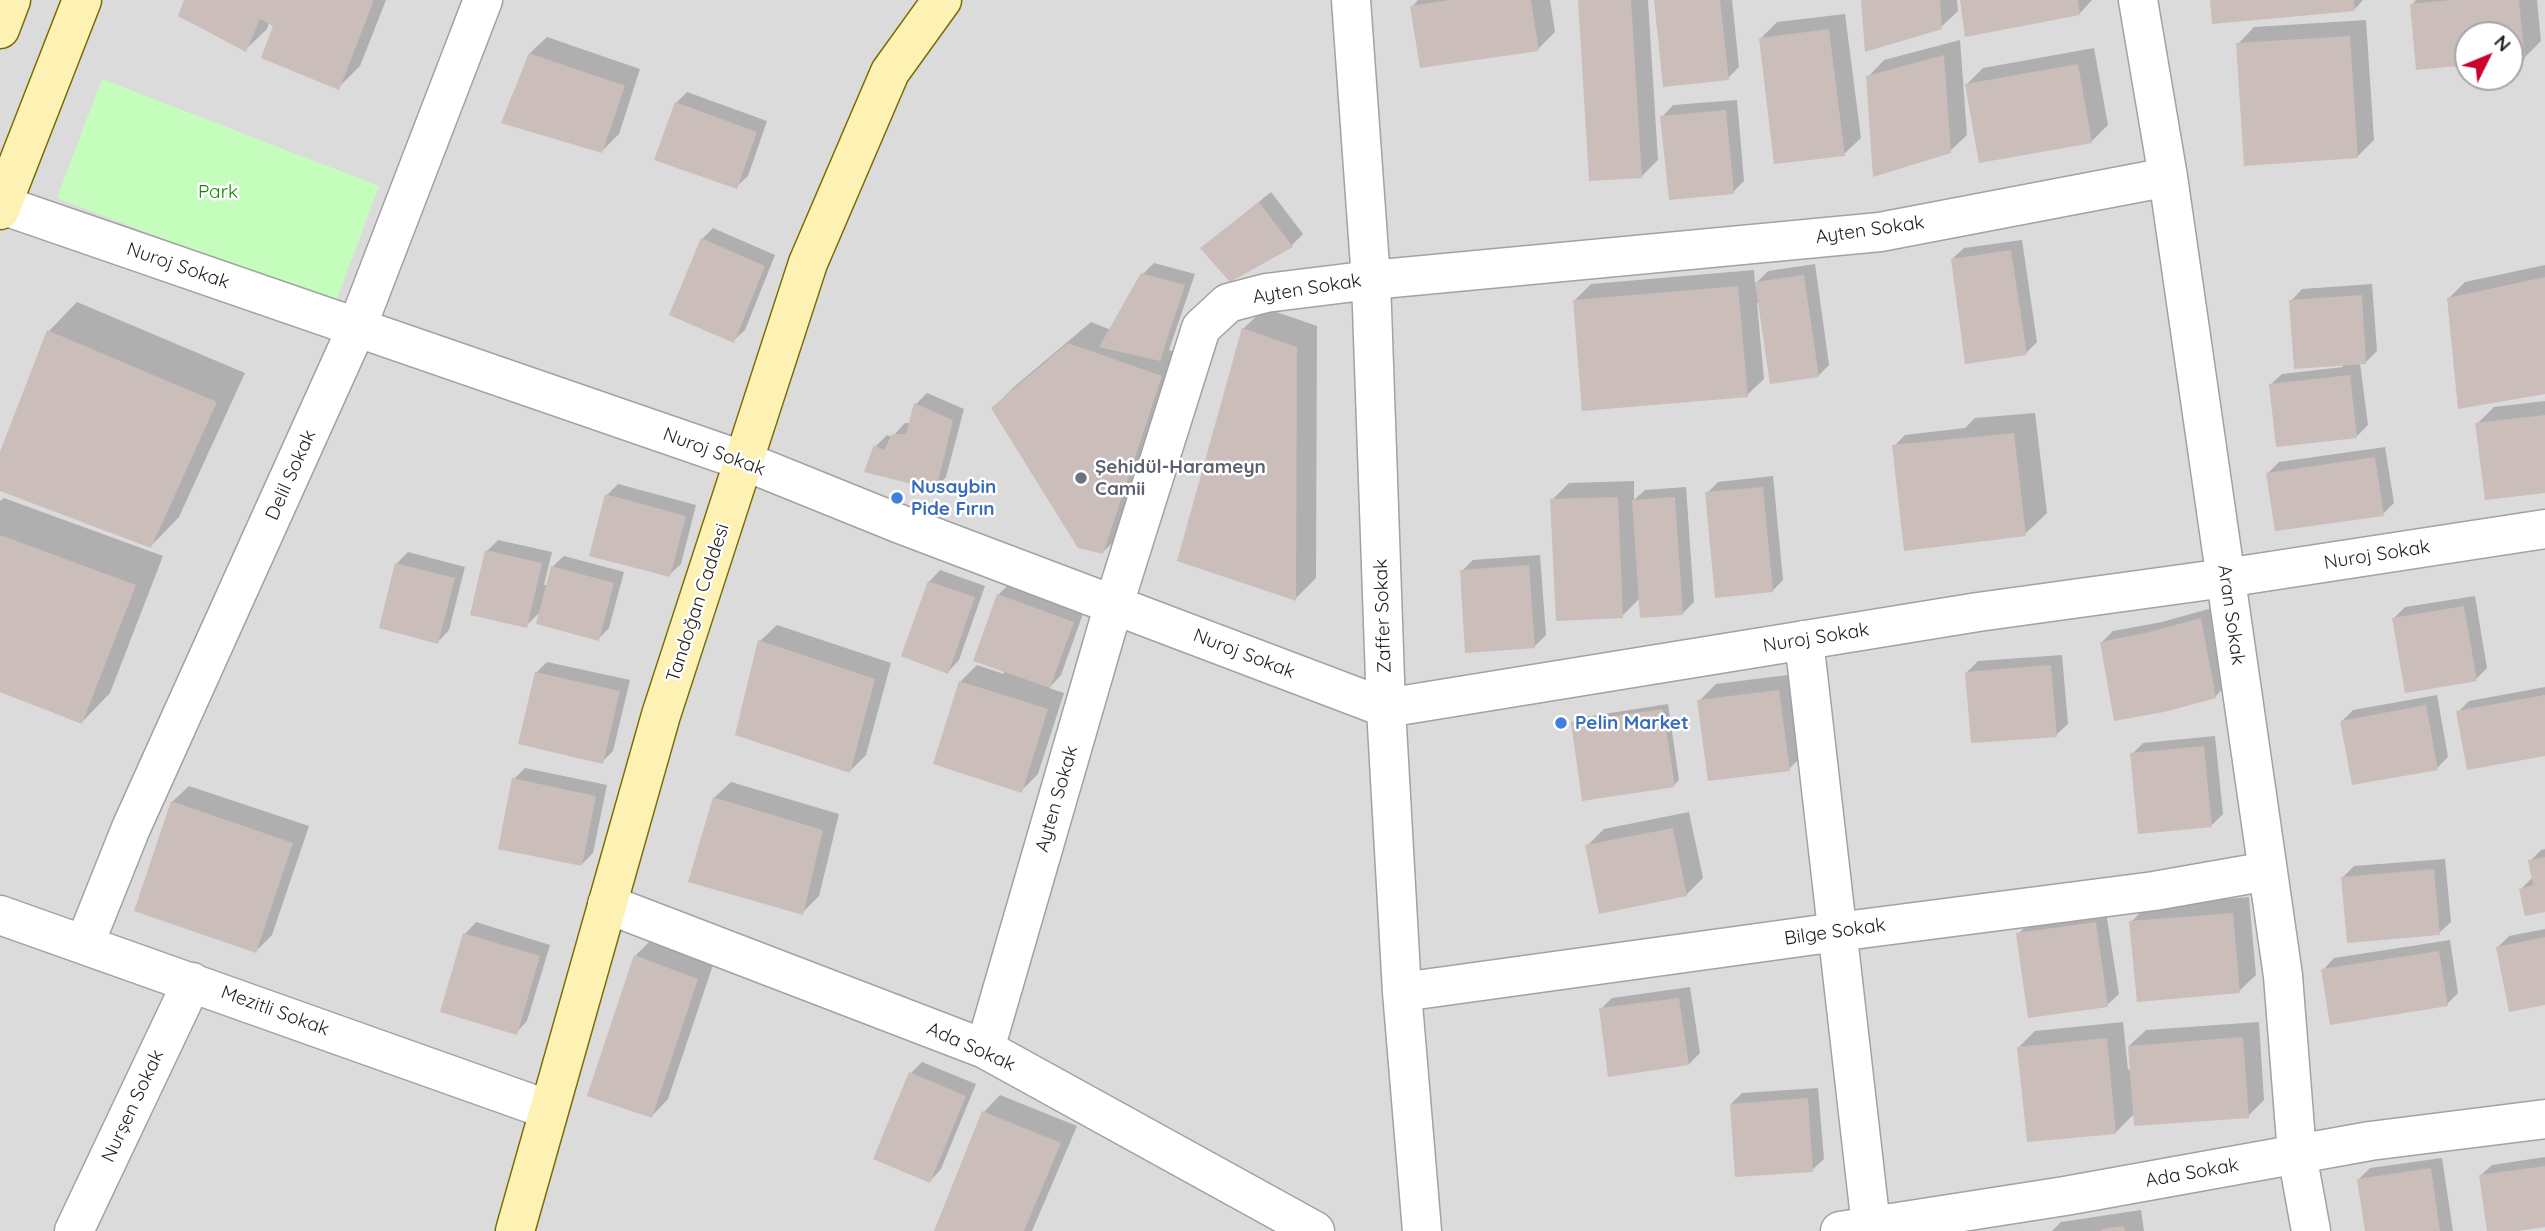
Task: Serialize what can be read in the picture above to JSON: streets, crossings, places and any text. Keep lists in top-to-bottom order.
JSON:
{
  "streets": {
    "street": [
      "Ayten Sokak",
      "Nuroj Sokak",
      "Delil Sokak",
      "Tandoğan Caddesi",
      "Aran Sokak",
      "Zaffer Sokak",
      "Bilge Sokak",
      "Mezitli Sokak",
      "Ada Sokak",
      "Nurşen Sokak"
    ]
  },
  "crossings": [
    ["Ayten Sokak", "Nuroj Sokak"],
    ["Ayten Sokak", "Aran Sokak"],
    ["Ayten Sokak", "Zaffer Sokak"],
    ["Ayten Sokak", "Ada Sokak"],
    ["Nuroj Sokak", "Delil Sokak"],
    ["Nuroj Sokak", "Tandoğan Caddesi"],
    ["Nuroj Sokak", "Aran Sokak"],
    ["Nuroj Sokak", "Zaffer Sokak"],
    ["Delil Sokak", "Mezitli Sokak"],
    ["Tandoğan Caddesi", "Mezitli Sokak"],
    ["Tandoğan Caddesi", "Ada Sokak"],
    ["Aran Sokak", "Bilge Sokak"],
    ["Aran Sokak", "Ada Sokak"],
    ["Zaffer Sokak", "Bilge Sokak"],
    ["Mezitli Sokak", "Nurşen Sokak"]
  ],
  "parks": ["Park"],
  "places": ["Şehidül-Harameyn Camii", "Nusaybin Pide Fırın", "Pelin Market"],
  "north": "top right"
}
